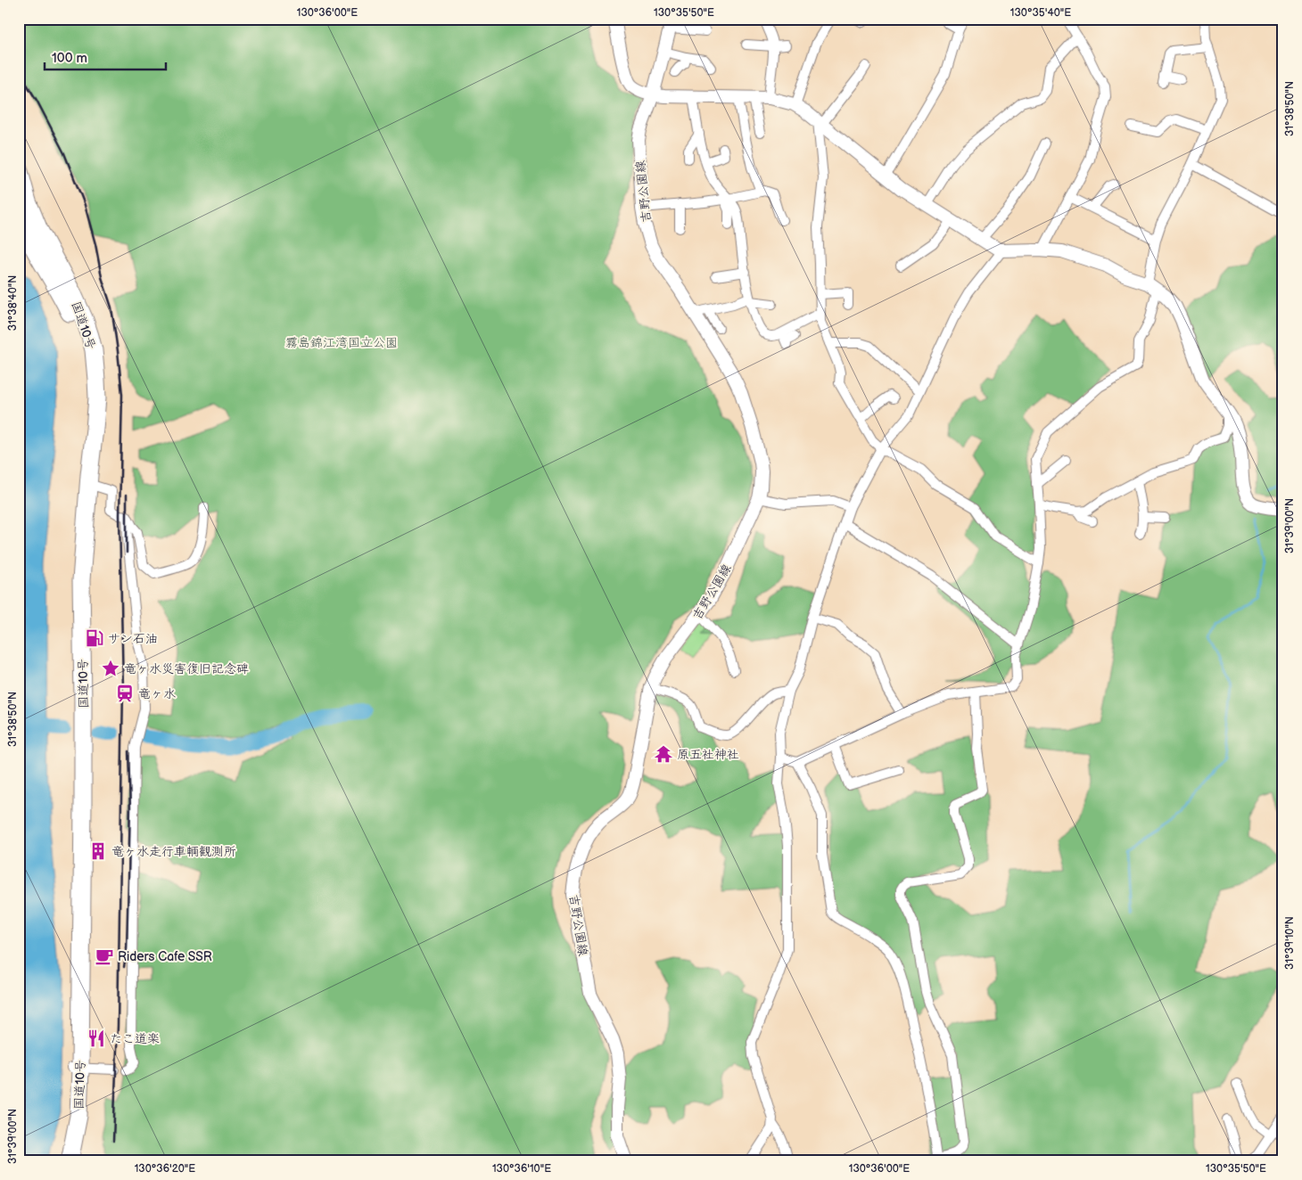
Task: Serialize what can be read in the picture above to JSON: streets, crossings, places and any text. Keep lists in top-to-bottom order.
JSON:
{
  "streets": {
    "highway": ["国道10号"],
    "main road": ["吉野公園線"]
  },
  "parks": ["霧島錦江湾国立公園"],
  "places": {
    "fuel station": ["サン石油"],
    "place": ["竜ヶ水災害復旧記念碑"],
    "station": ["竜ヶ水"],
    "temple": ["原五社神社"],
    "building": ["竜ヶ水走行車輌観測所"],
    "cafe": ["Riders Cafe SSR"],
    "restaurant": ["たこ道楽"]
  },
  "scale_bar": "100 m",
  "coordinates": [
    "130°36'00\"E",
    "130°35'50\"E",
    "130°35'40\"E",
    "31°38'50\"N",
    "31°38'40\"N",
    "31°39'00\"N",
    "31°39'10\"N",
    "130°36'20\"E",
    "130°36'10\"E"
  ]
}
